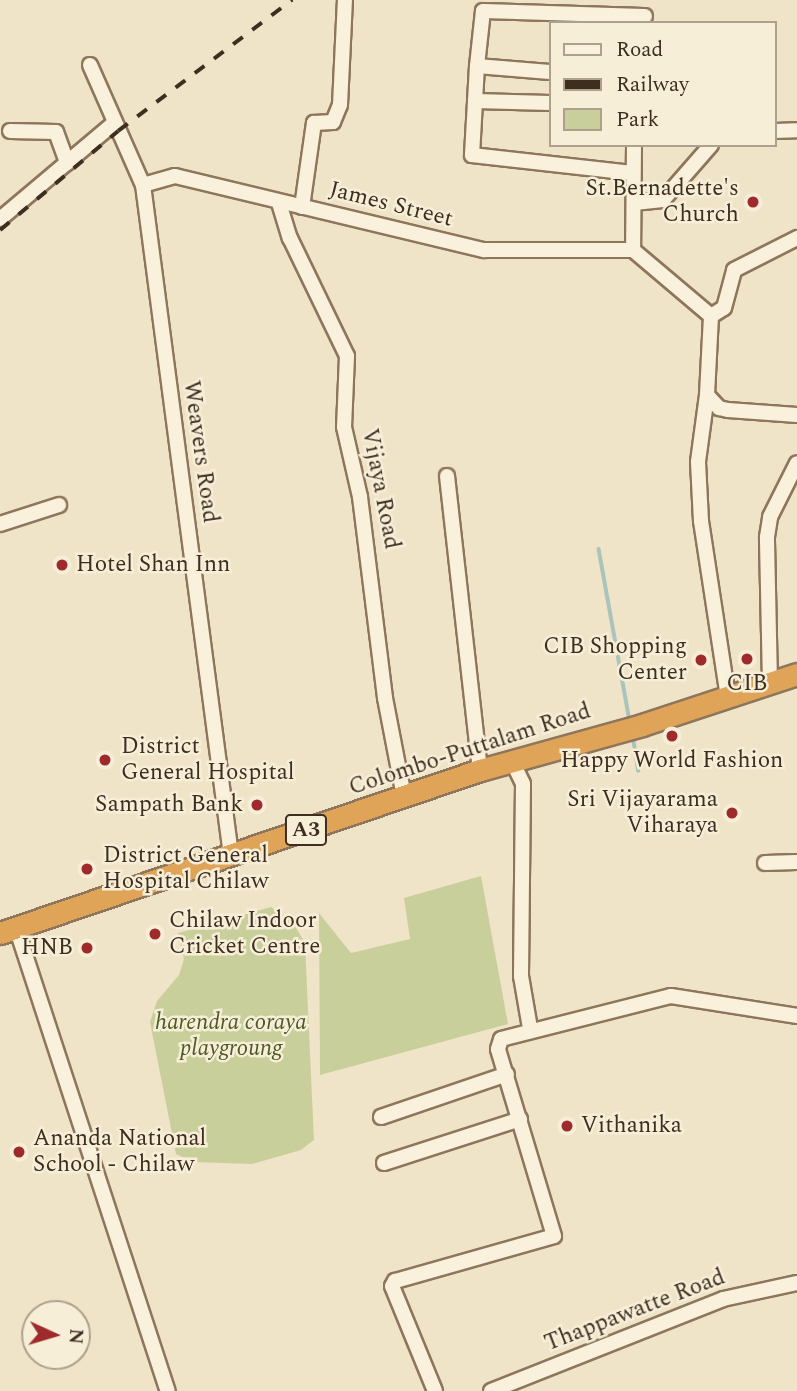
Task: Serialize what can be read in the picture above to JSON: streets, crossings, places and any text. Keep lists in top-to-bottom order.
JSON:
{
  "streets": {
    "highway": ["Colombo-Puttalam Road", "A3"],
    "street": [
      "James Street",
      "Weavers Road",
      "Vijaya Road",
      "Thappawatte Road"
    ]
  },
  "crossings": [
    ["James Street", "Weavers Road"],
    ["James Street", "Vijaya Road"],
    ["Weavers Road", "Colombo-Puttalam Road"],
    ["Vijaya Road", "Colombo-Puttalam Road"]
  ],
  "parks": ["harendra coraya playgroung"],
  "places": [
    "St.Bernadette's Church",
    "Hotel Shan Inn",
    "CIB",
    "CIB Shopping Center",
    "Happy World Fashion",
    "District General Hospital",
    "Sampath Bank",
    "Sri Vijayarama Viharaya",
    "District General Hospital Chilaw",
    "Chilaw Indoor Cricket Centre",
    "HNB",
    "Vithanika",
    "Ananda National School - Chilaw"
  ],
  "legend": ["Road", "Railway", "Park"],
  "north": "right"
}
